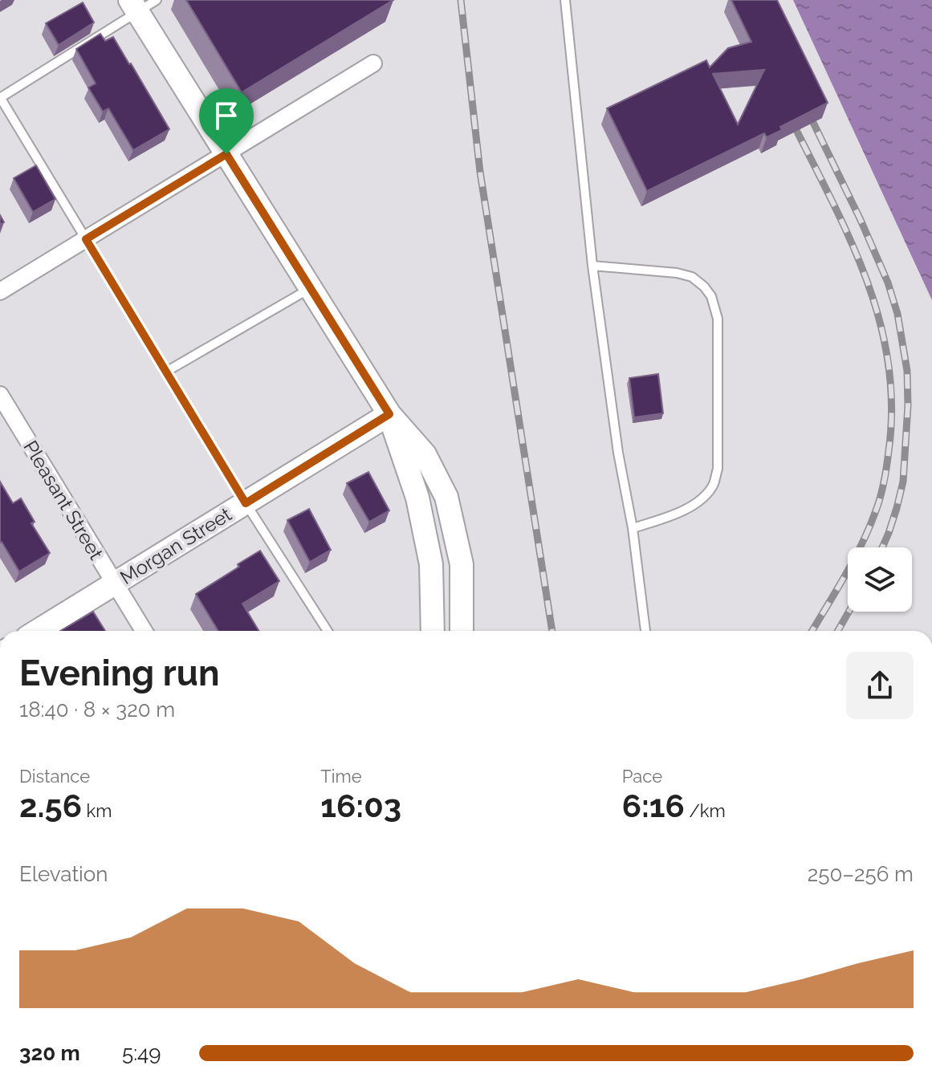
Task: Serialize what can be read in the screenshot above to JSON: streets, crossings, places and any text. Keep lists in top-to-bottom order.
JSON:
{
  "streets": {
    "street": ["Pleasant Street", "Morgan Street"]
  },
  "crossings": [
    ["Pleasant Street", "Morgan Street"]
  ],
  "page": {
    "heading": ["Evening run", "18:40 · 8 × 320 m"],
    "stats": [
      ["Distance", "2.56 km"],
      ["Time", "16:03"],
      ["Pace", "6:16 /km"]
    ],
    "chart": ["Elevation", "250–256 m"],
    "list": [
      {
        "name": "320 m",
        "note": "5:49"
      }
    ]
  }
}
